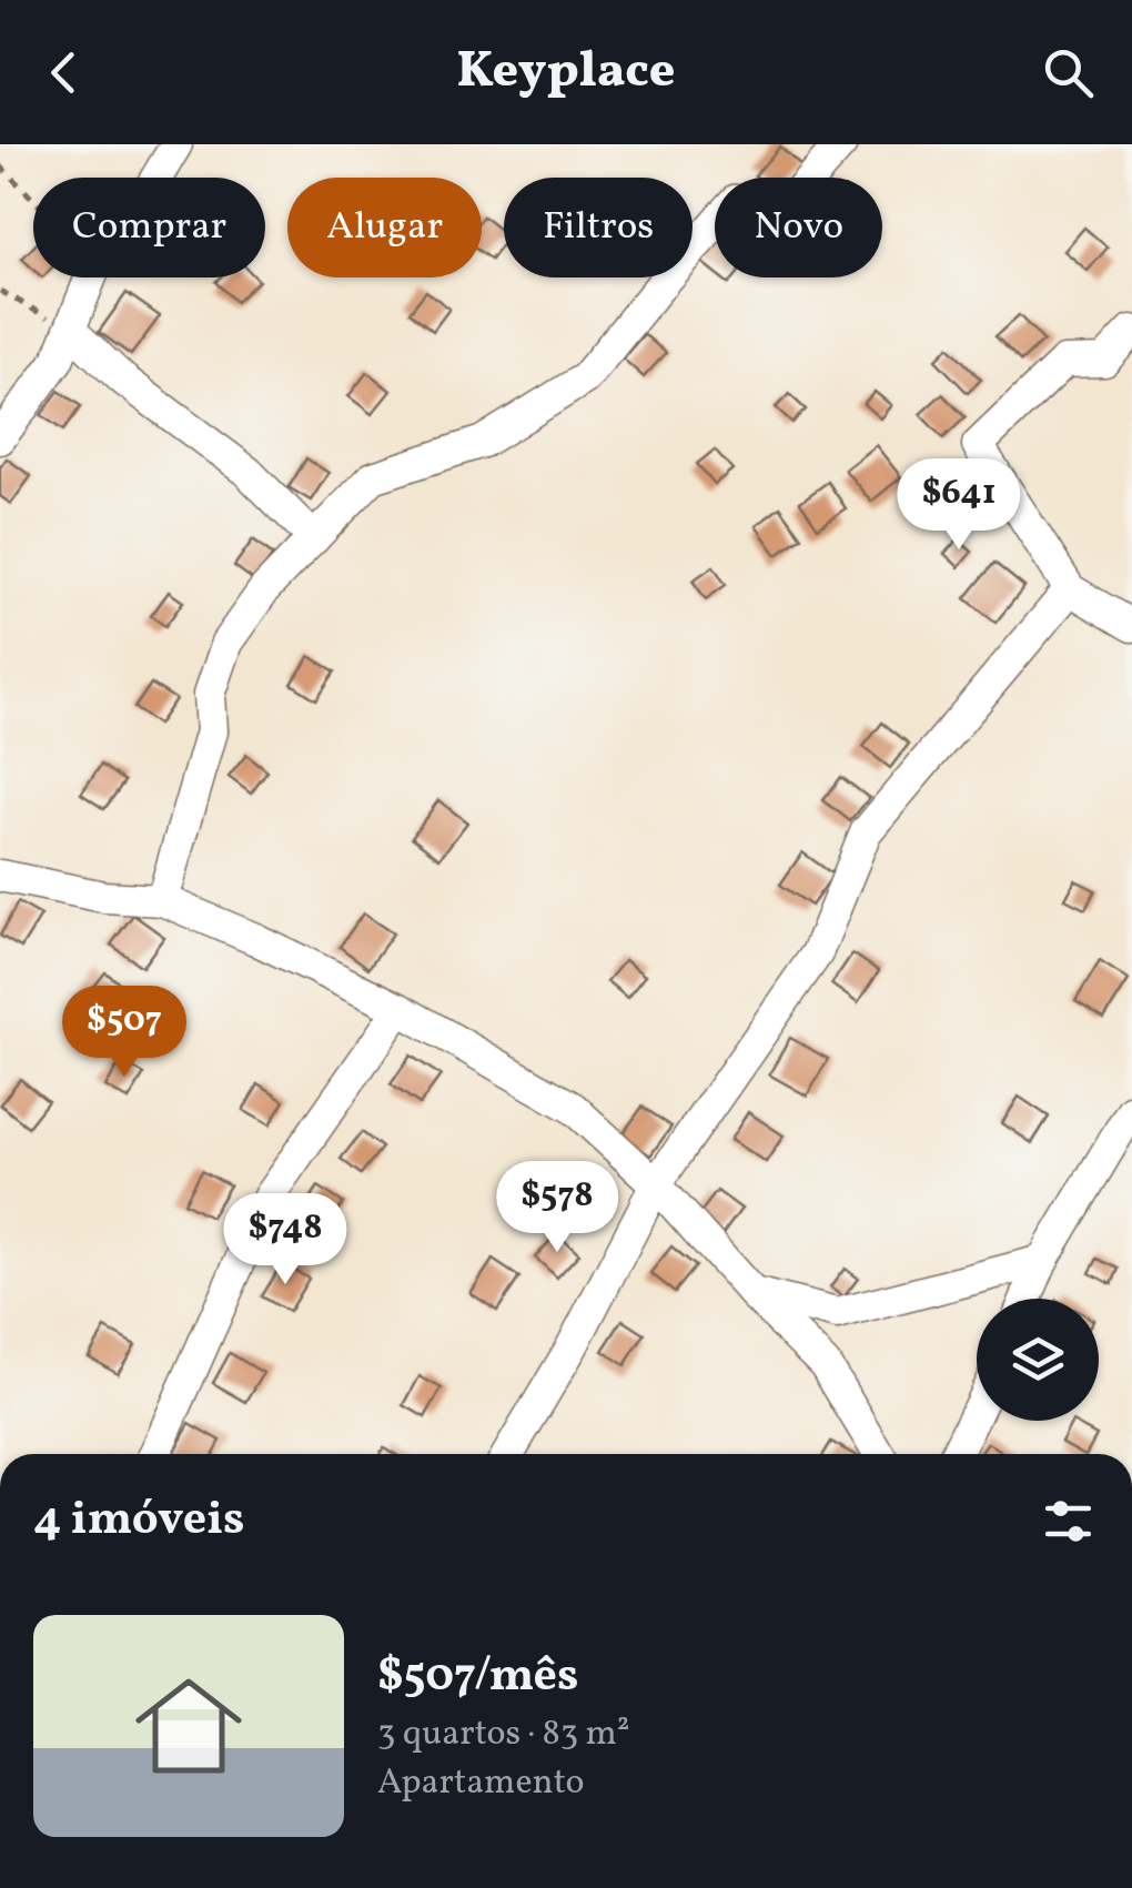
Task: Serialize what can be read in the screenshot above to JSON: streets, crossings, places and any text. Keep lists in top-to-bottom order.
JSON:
{
  "page": {
    "header": "Keyplace",
    "chip": [
      "Comprar",
      "Alugar",
      "Filtros",
      "Novo"
    ],
    "price": [
      "$641",
      "$507",
      "$578",
      "$748"
    ],
    "heading": "4 imóveis",
    "list": [
      {
        "name": "$507/mês",
        "note": "3 quartos · 83 m² · Apartamento"
      }
    ]
  }
}
